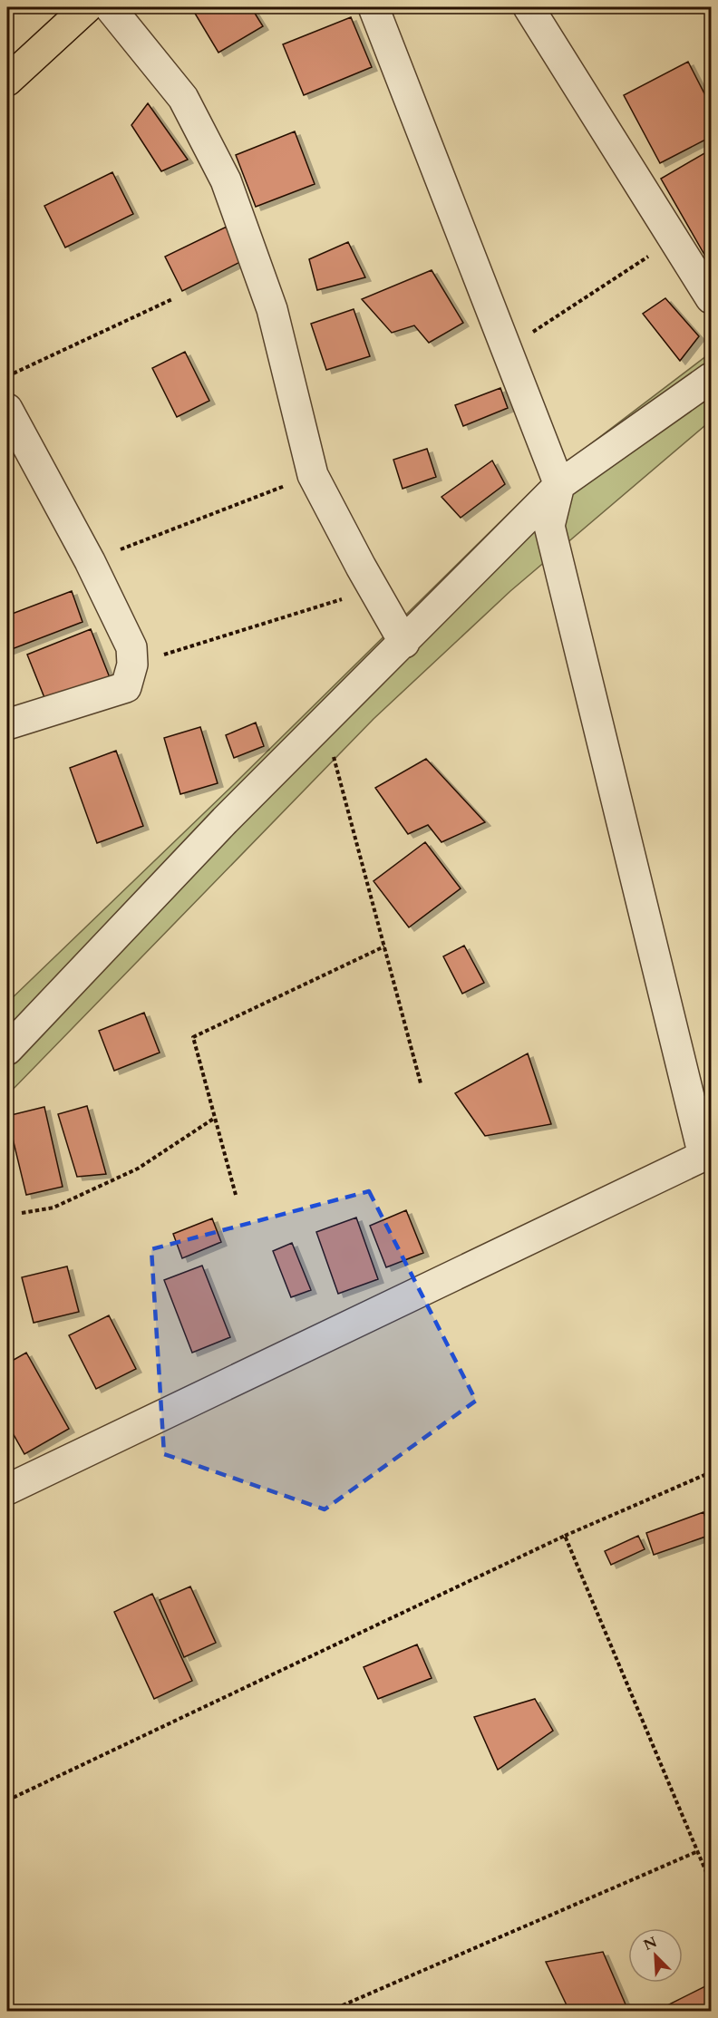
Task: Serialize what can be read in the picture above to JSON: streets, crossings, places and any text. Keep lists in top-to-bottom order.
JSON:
{
  "north": "top left"
}
